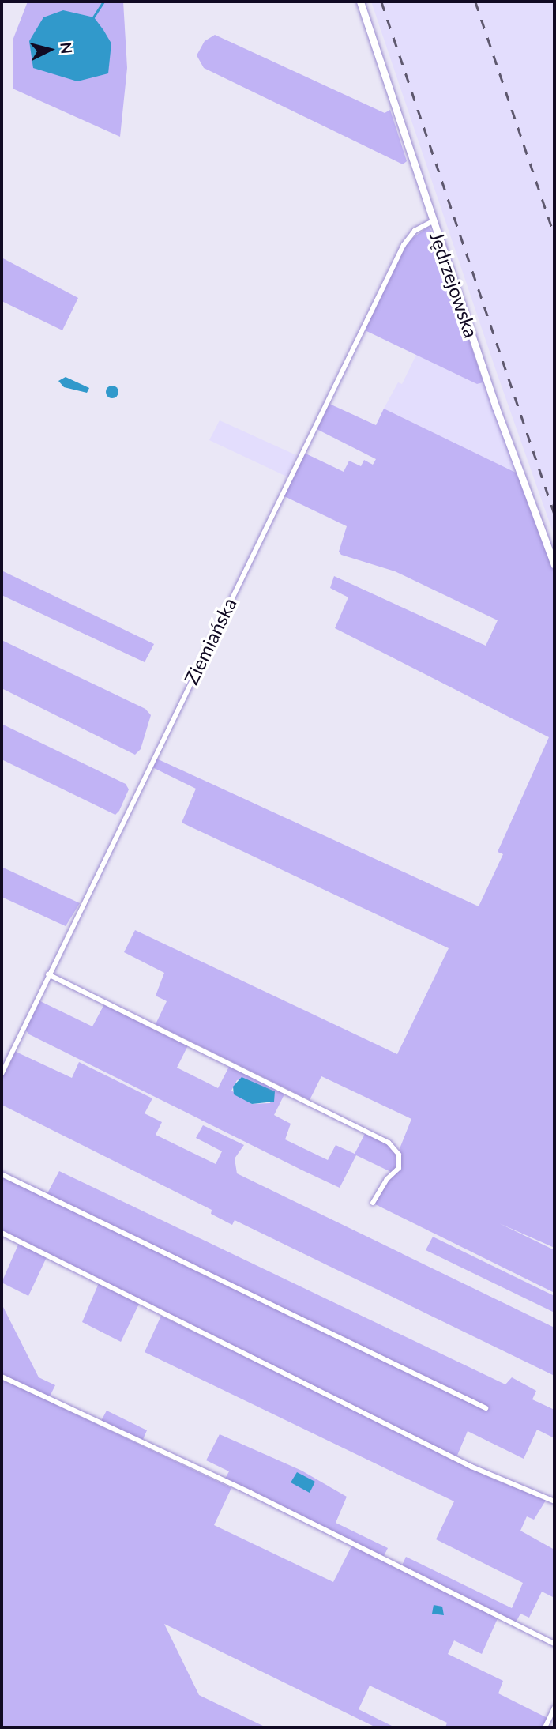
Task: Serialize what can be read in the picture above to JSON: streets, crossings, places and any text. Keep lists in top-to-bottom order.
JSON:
{
  "streets": {
    "street": ["Jędrzejowska", "Ziemiańska"]
  },
  "crossings": [
    ["Jędrzejowska", "Ziemiańska"]
  ],
  "north": "right"
}
